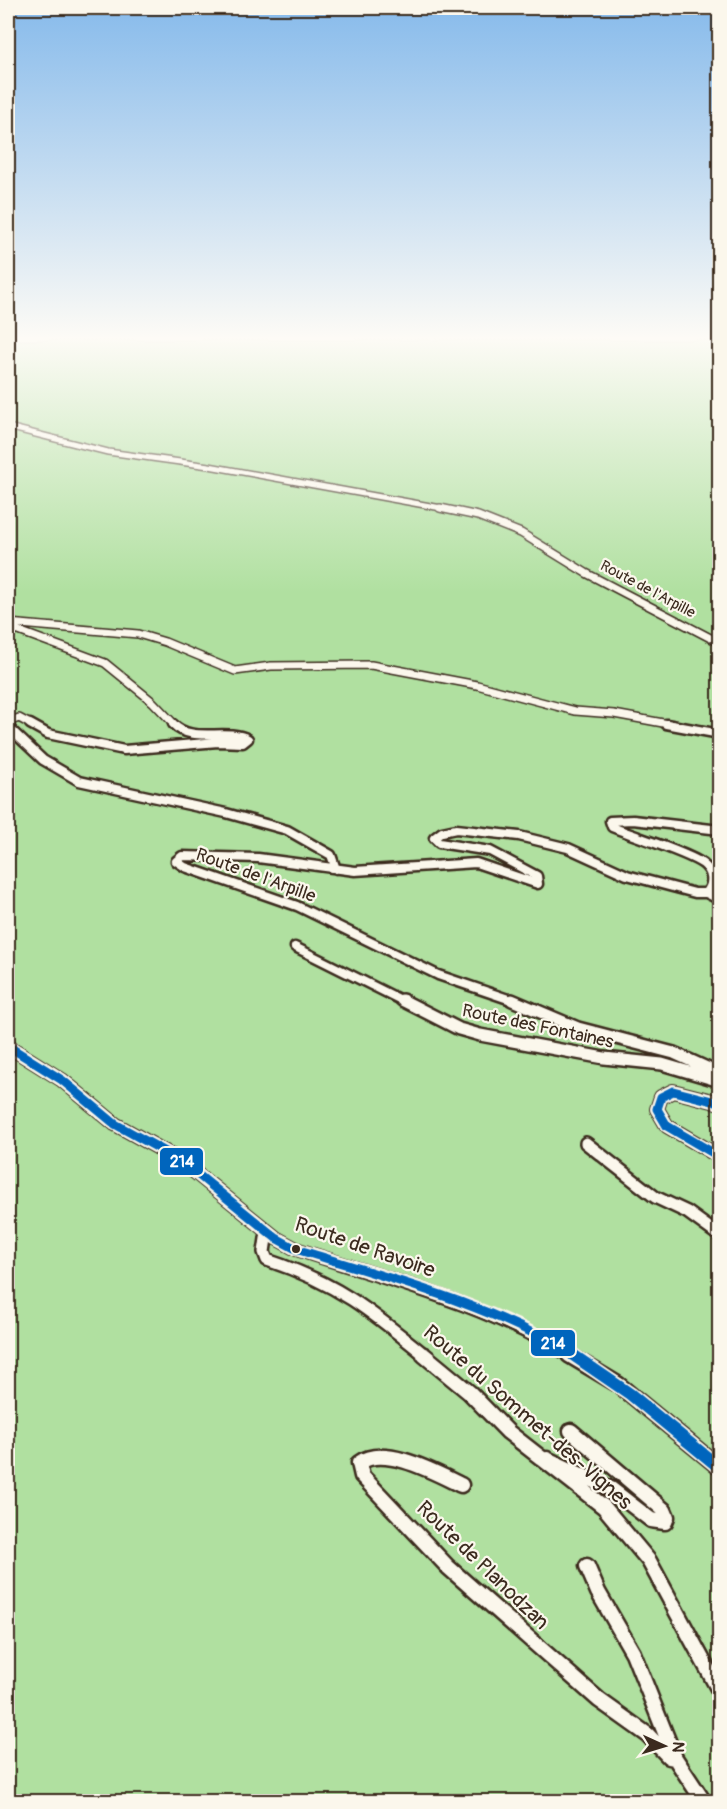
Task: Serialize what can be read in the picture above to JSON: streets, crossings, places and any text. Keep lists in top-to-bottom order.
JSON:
{
  "streets": {
    "street": [
      "Route de l'Arpille",
      "Route des Fontaines",
      "Route de Ravoire",
      "Route du Sommet-des-Vignes",
      "Route de Planodzan"
    ]
  },
  "crossings": [
    ["Route de Ravoire", "Route du Sommet-des-Vignes"]
  ],
  "lines": ["transit line 214"],
  "north": "right"
}
